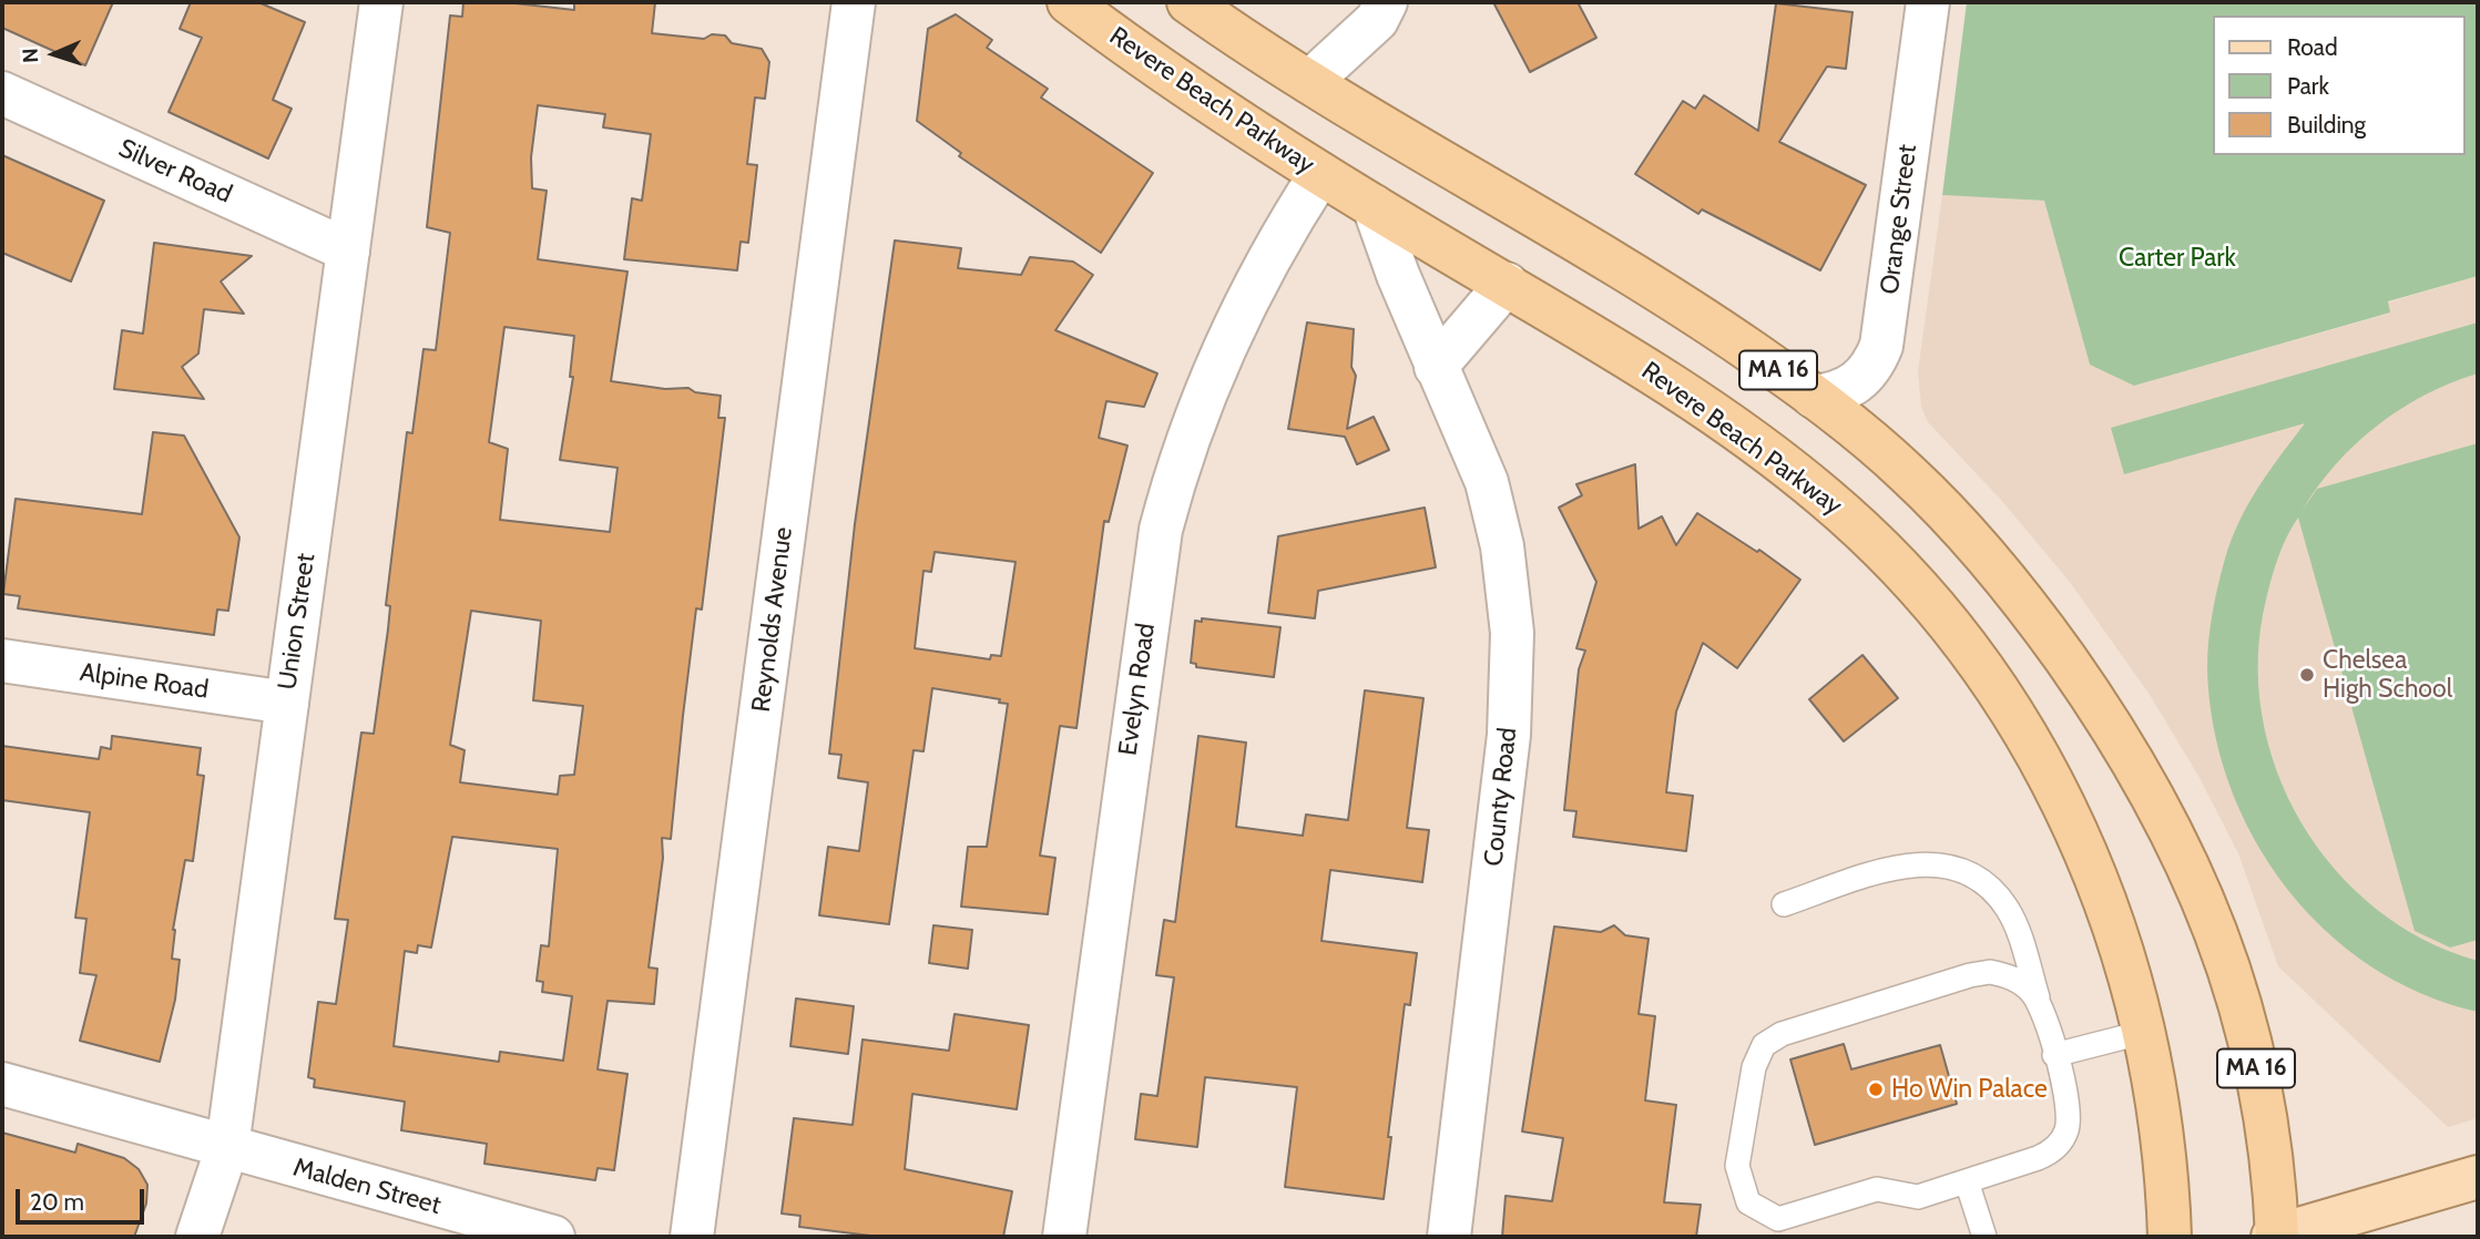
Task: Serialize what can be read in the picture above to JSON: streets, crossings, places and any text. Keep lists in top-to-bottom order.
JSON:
{
  "streets": {
    "highway": ["Revere Beach Parkway", "MA 16"],
    "street": [
      "Silver Road",
      "Orange Street",
      "Reynolds Avenue",
      "Union Street",
      "Alpine Road",
      "Evelyn Road",
      "County Road",
      "Malden Street"
    ]
  },
  "crossings": [
    ["Revere Beach Parkway", "Evelyn Road"],
    ["Revere Beach Parkway", "County Road"],
    ["Silver Road", "Union Street"],
    ["Orange Street", "MA 16"],
    ["Union Street", "Alpine Road"],
    ["Union Street", "Malden Street"]
  ],
  "parks": ["Carter Park"],
  "places": ["Chelsea High School", "Ho Win Palace"],
  "legend": ["Road", "Park", "Building"],
  "scale_bar": "20 m",
  "north": "left"
}
